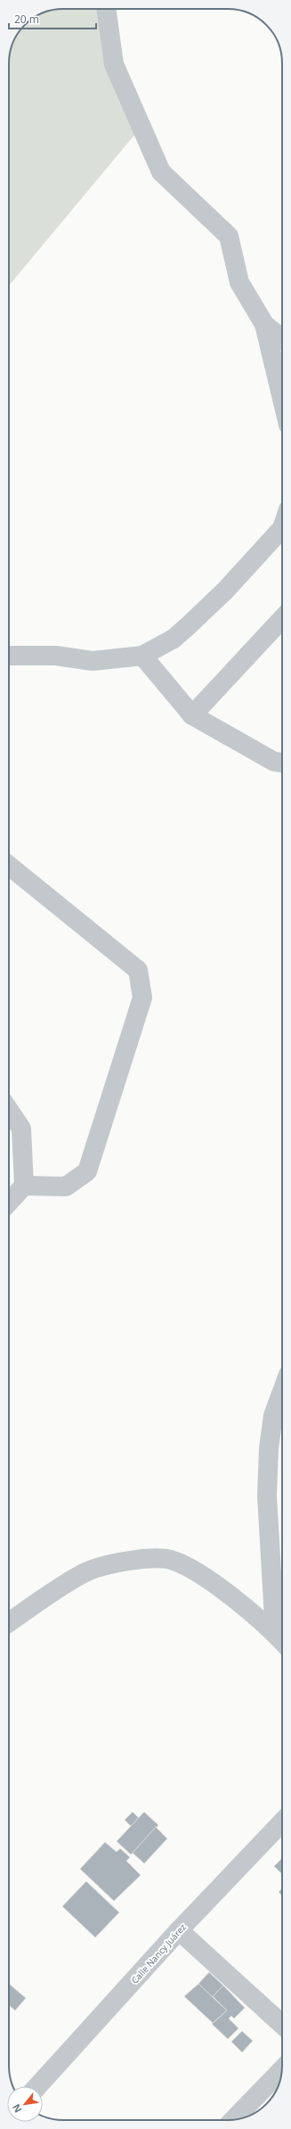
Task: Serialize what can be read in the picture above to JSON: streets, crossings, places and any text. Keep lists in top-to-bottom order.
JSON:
{
  "streets": {
    "street": ["Calle Nancy Juárez"]
  },
  "scale_bar": "20 m",
  "north": "bottom left"
}
